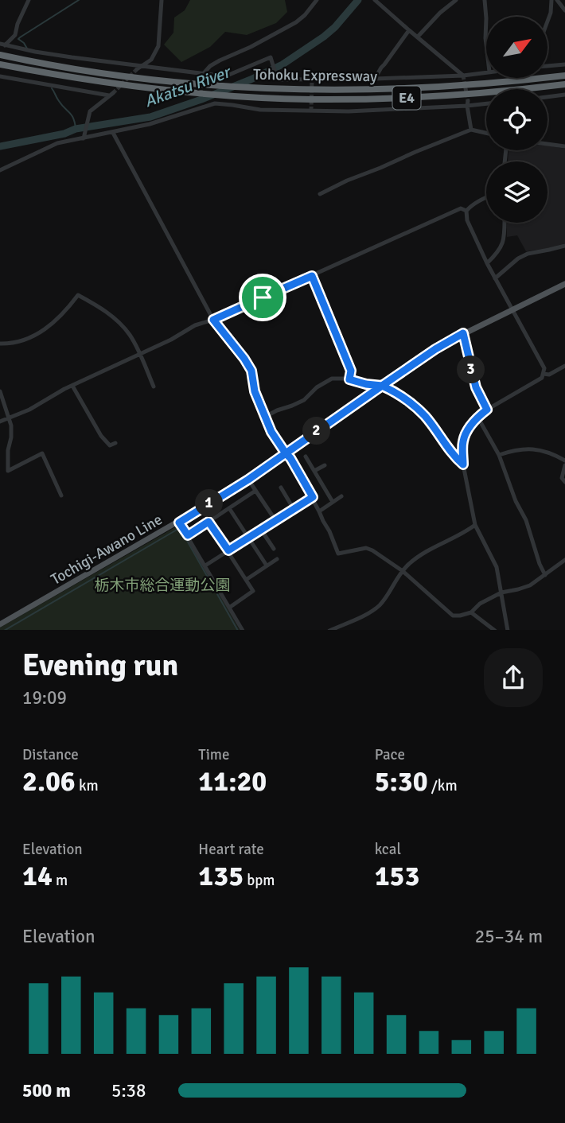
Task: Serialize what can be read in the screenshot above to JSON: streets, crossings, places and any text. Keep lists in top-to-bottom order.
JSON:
{
  "streets": {
    "highway": ["Tohoku Expressway", "E4"],
    "main road": ["Tochigi-Awano Line"]
  },
  "water": ["Akatsu River"],
  "parks": ["栃木市総合運動公園"],
  "north": "top right",
  "page": {
    "pins": ["3", "2", "1"],
    "heading": ["Evening run", "19:09"],
    "stats": [
      ["Distance", "2.06 km"],
      ["Time", "11:20"],
      ["Pace", "5:30 /km"],
      ["Elevation", "14 m"],
      ["Heart rate", "135 bpm"],
      ["kcal", "153"]
    ],
    "chart": ["Elevation", "25–34 m"],
    "list": [
      {
        "name": "500 m",
        "note": "5:38"
      }
    ]
  }
}
